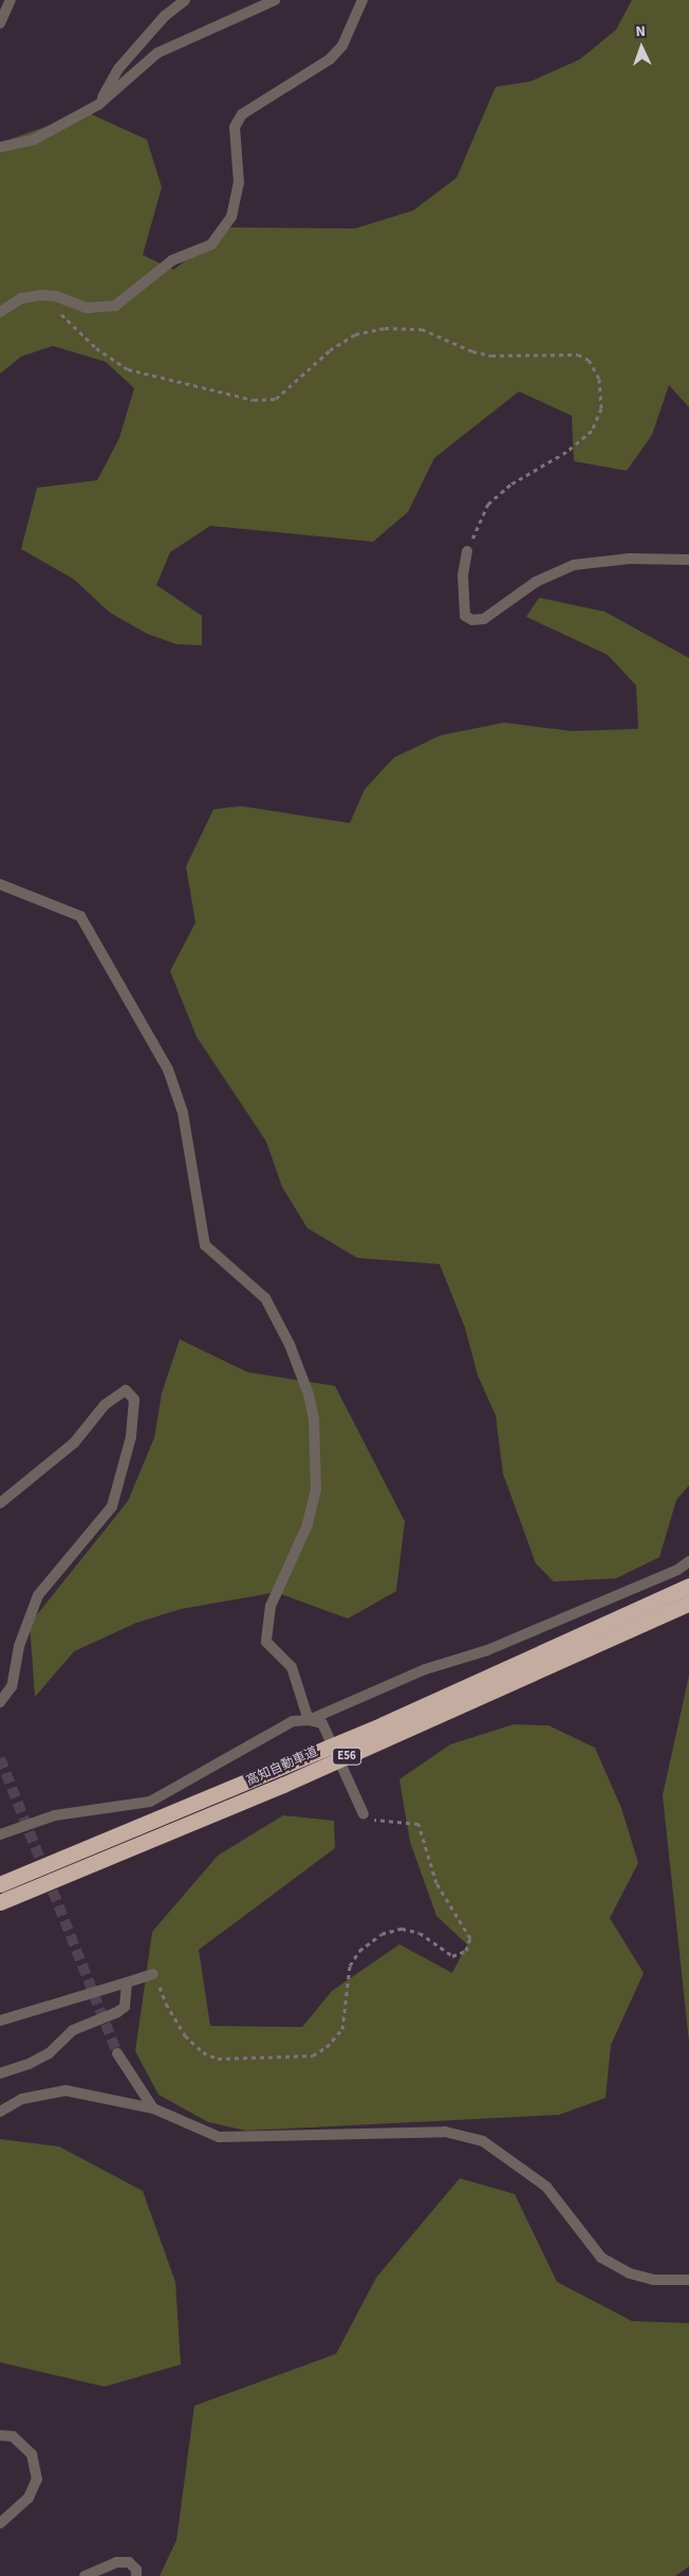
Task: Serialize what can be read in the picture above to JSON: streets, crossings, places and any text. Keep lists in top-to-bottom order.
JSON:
{
  "streets": {
    "highway": ["E56", "高知自動車道"]
  },
  "north": "top"
}
